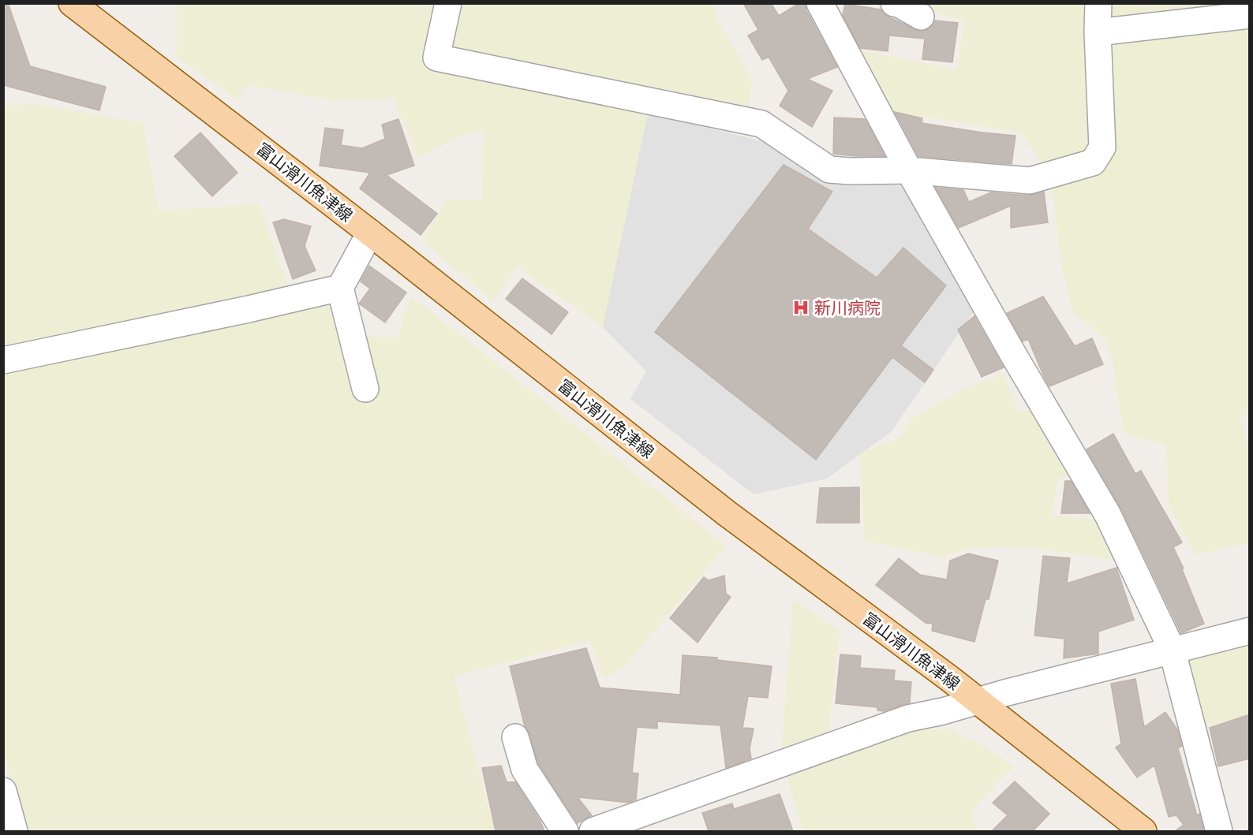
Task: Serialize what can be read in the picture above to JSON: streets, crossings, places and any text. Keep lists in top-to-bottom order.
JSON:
{
  "streets": {
    "main road": ["富山滑川魚津線"]
  },
  "places": {
    "hospital": ["新川病院"]
  }
}
